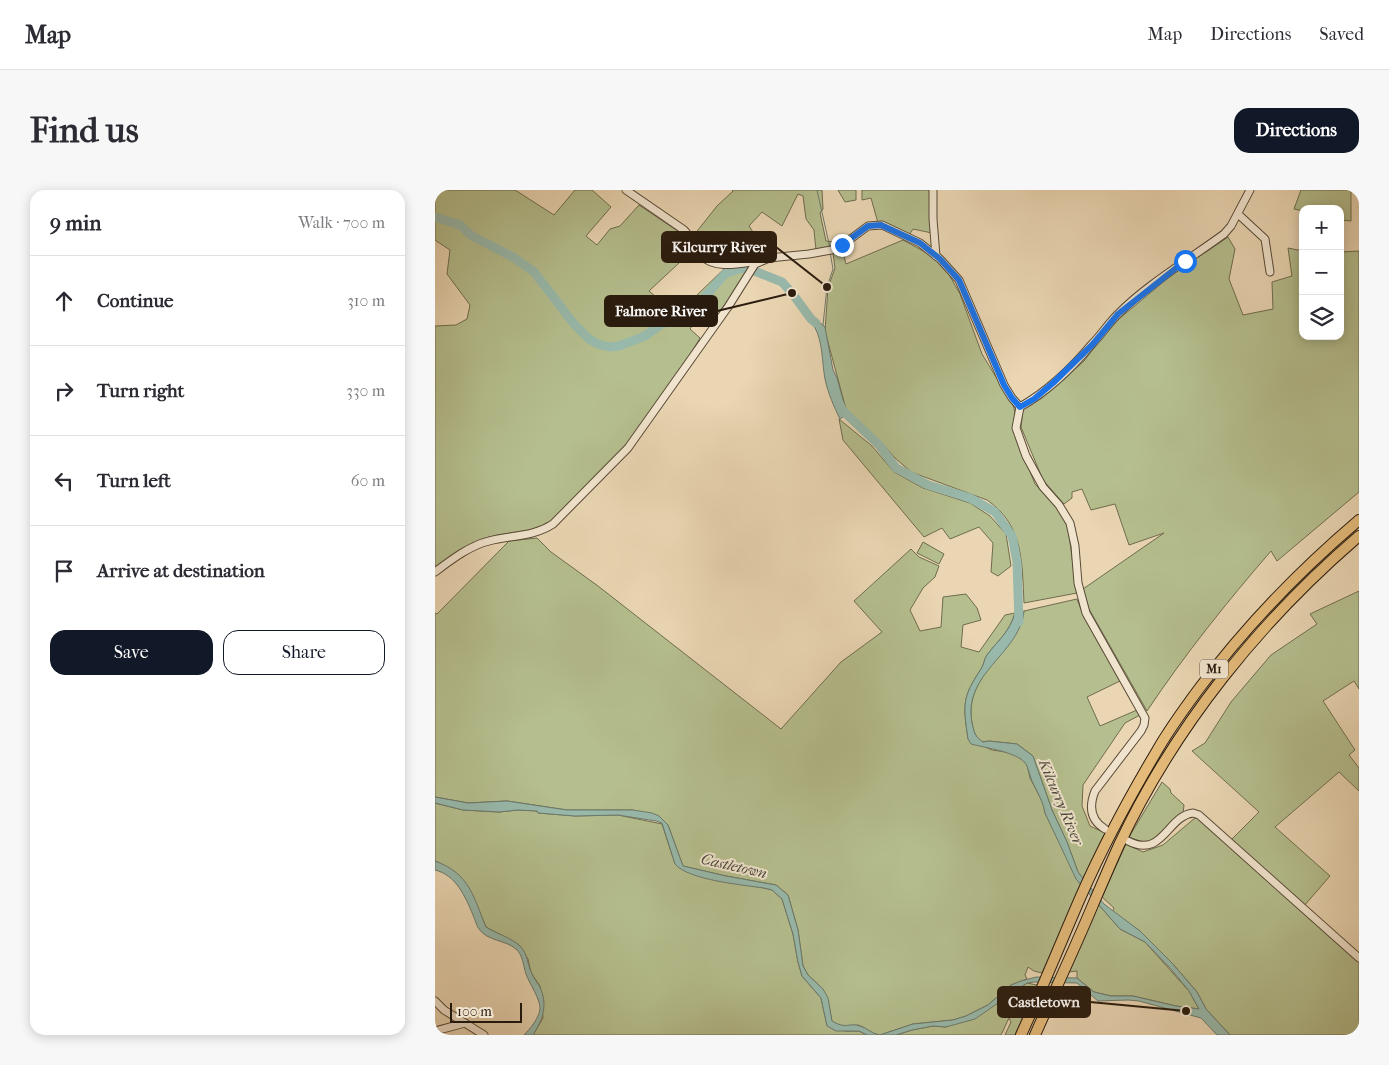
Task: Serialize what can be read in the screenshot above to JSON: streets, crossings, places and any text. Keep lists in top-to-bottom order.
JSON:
{
  "streets": {
    "highway": ["M1"]
  },
  "water": ["Kilcurry River", "Castletown"],
  "places": ["Kilcurry River", "Falmore River", "Castletown"],
  "scale_bar": "100 m",
  "page": {
    "header": "Map",
    "nav": ["Map", "Directions", "Saved"],
    "buttons": [
      "Directions",
      ["Save", "Share"]
    ],
    "title": "Find us",
    "heading": ["9 min", "Walk · 700 m"],
    "map_buttons": ["+", "−"],
    "list": [
      ["Continue", "310 m"],
      ["Turn right", "330 m"],
      ["Turn left", "60 m"],
      "Arrive at destination"
    ],
    "scale": "100 m"
  }
}
